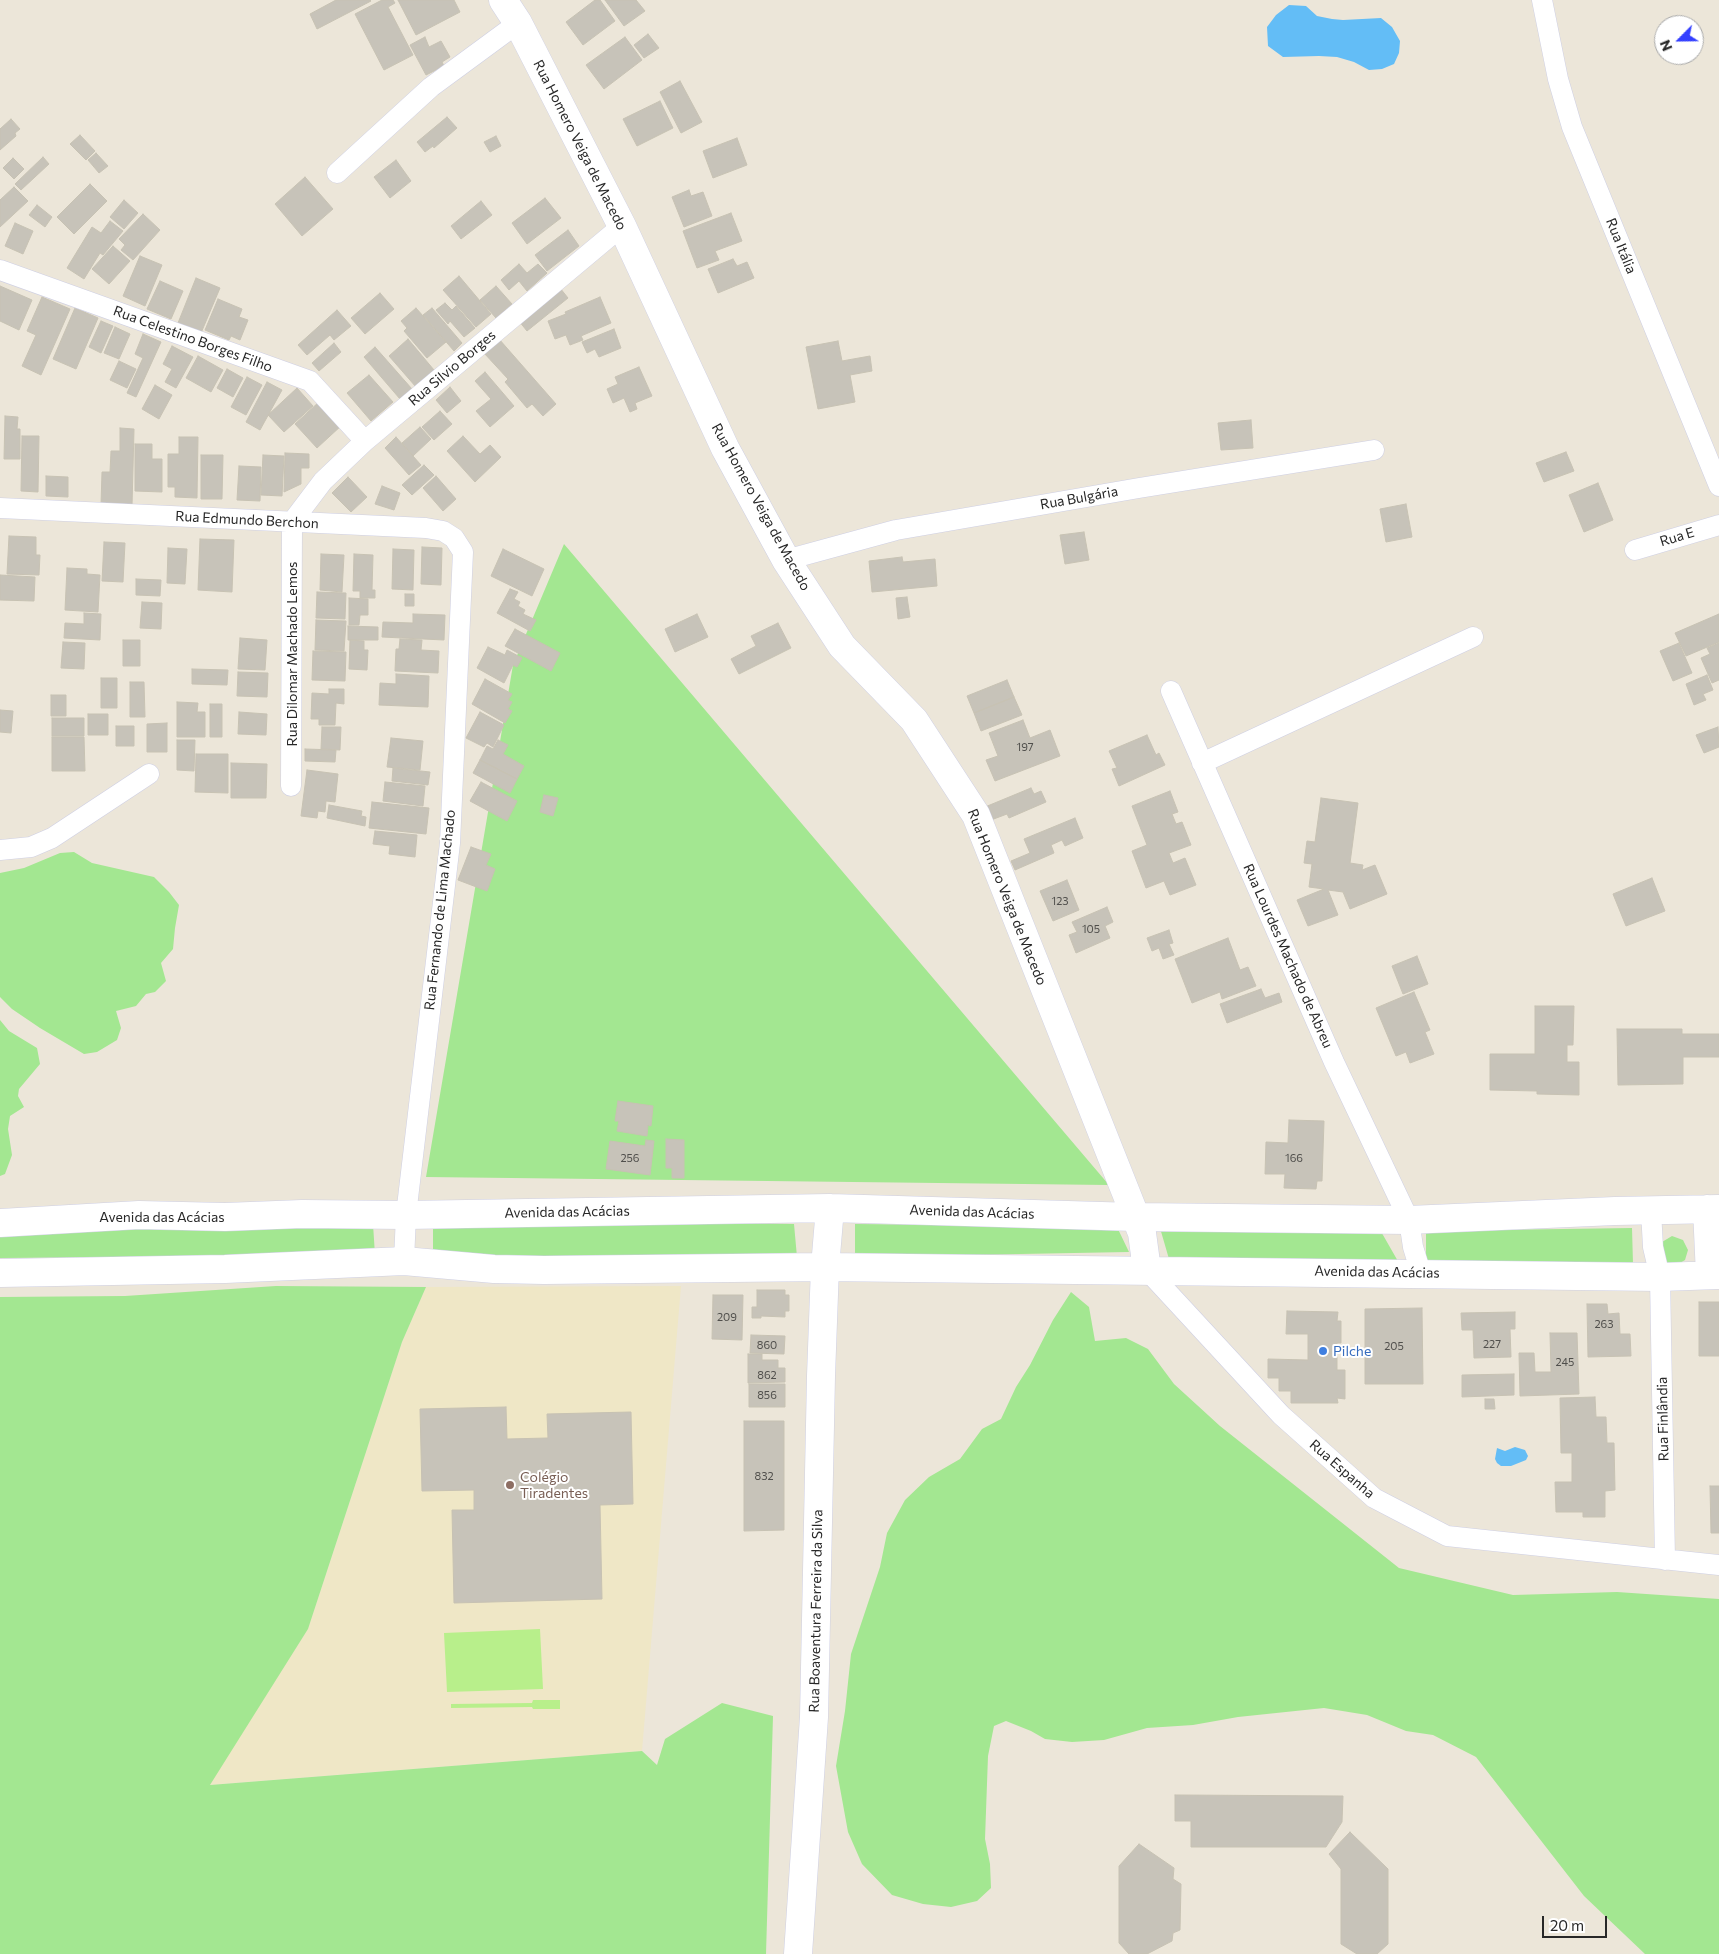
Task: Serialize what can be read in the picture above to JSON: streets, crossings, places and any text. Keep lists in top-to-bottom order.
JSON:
{
  "streets": {
    "street": [
      "Rua Homero Veiga de Macedo",
      "Rua Itália",
      "Rua Celestino Borges Filho",
      "Rua Silvio Borges",
      "Rua Bulgária",
      "Rua Edmundo Berchon",
      "Rua E",
      "Rua Dilomar Machado Lemos",
      "Rua Fernando de Lima Machado",
      "Rua Lourdes Machado de Abreu",
      "Avenida das Acácias",
      "Rua Finlândia",
      "Rua Espanha",
      "Rua Boaventura Ferreira da Silva"
    ]
  },
  "crossings": [
    ["Rua Homero Veiga de Macedo", "Rua Silvio Borges"],
    ["Rua Homero Veiga de Macedo", "Rua Bulgária"],
    ["Rua Homero Veiga de Macedo", "Avenida das Acácias"],
    ["Rua Homero Veiga de Macedo", "Rua Espanha"],
    ["Rua Celestino Borges Filho", "Rua Silvio Borges"],
    ["Rua Silvio Borges", "Rua Edmundo Berchon"],
    ["Rua Silvio Borges", "Rua Dilomar Machado Lemos"],
    ["Rua Edmundo Berchon", "Rua Dilomar Machado Lemos"],
    ["Rua Edmundo Berchon", "Rua Fernando de Lima Machado"],
    ["Rua Fernando de Lima Machado", "Avenida das Acácias"],
    ["Rua Lourdes Machado de Abreu", "Avenida das Acácias"],
    ["Avenida das Acácias", "Rua Finlândia"],
    ["Avenida das Acácias", "Rua Espanha"],
    ["Avenida das Acácias", "Rua Boaventura Ferreira da Silva"],
    ["Rua Finlândia", "Rua Espanha"]
  ],
  "places": ["Pilche", "Colégio Tiradentes"],
  "house_numbers": [
    "197",
    "123",
    "105",
    "256",
    "166",
    "209",
    "263",
    "227",
    "860",
    "205",
    "245",
    "862",
    "856",
    "832"
  ],
  "scale_bar": "20 m",
  "north": "bottom left"
}
